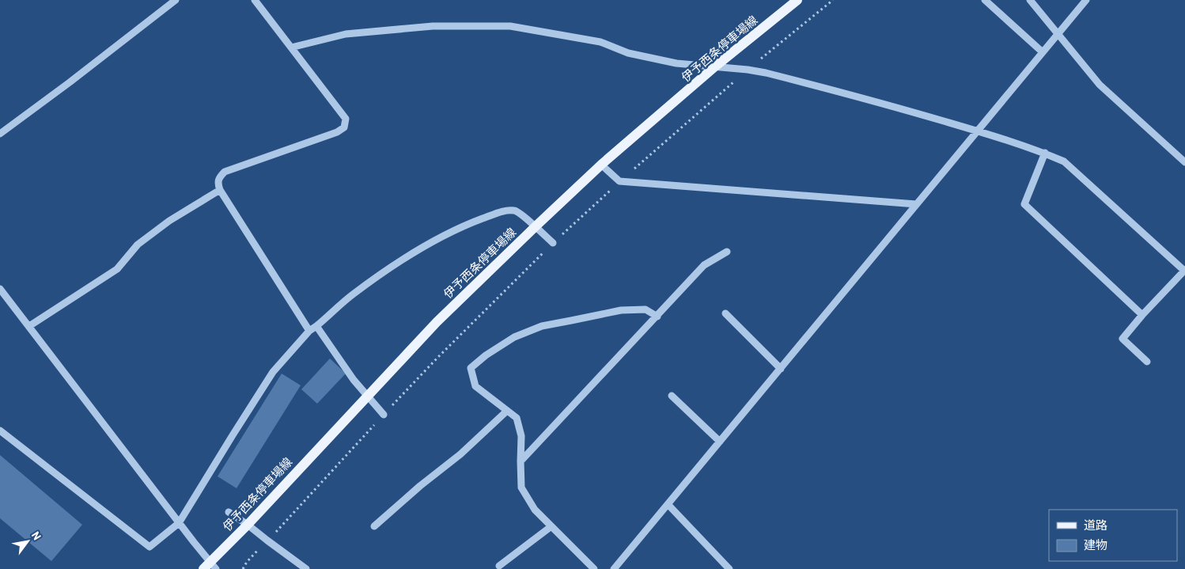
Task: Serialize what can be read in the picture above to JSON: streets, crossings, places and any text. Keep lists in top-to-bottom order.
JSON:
{
  "streets": {
    "main road": ["伊予西条停車場線"]
  },
  "legend": ["道路", "建物"],
  "north": "top right"
}
